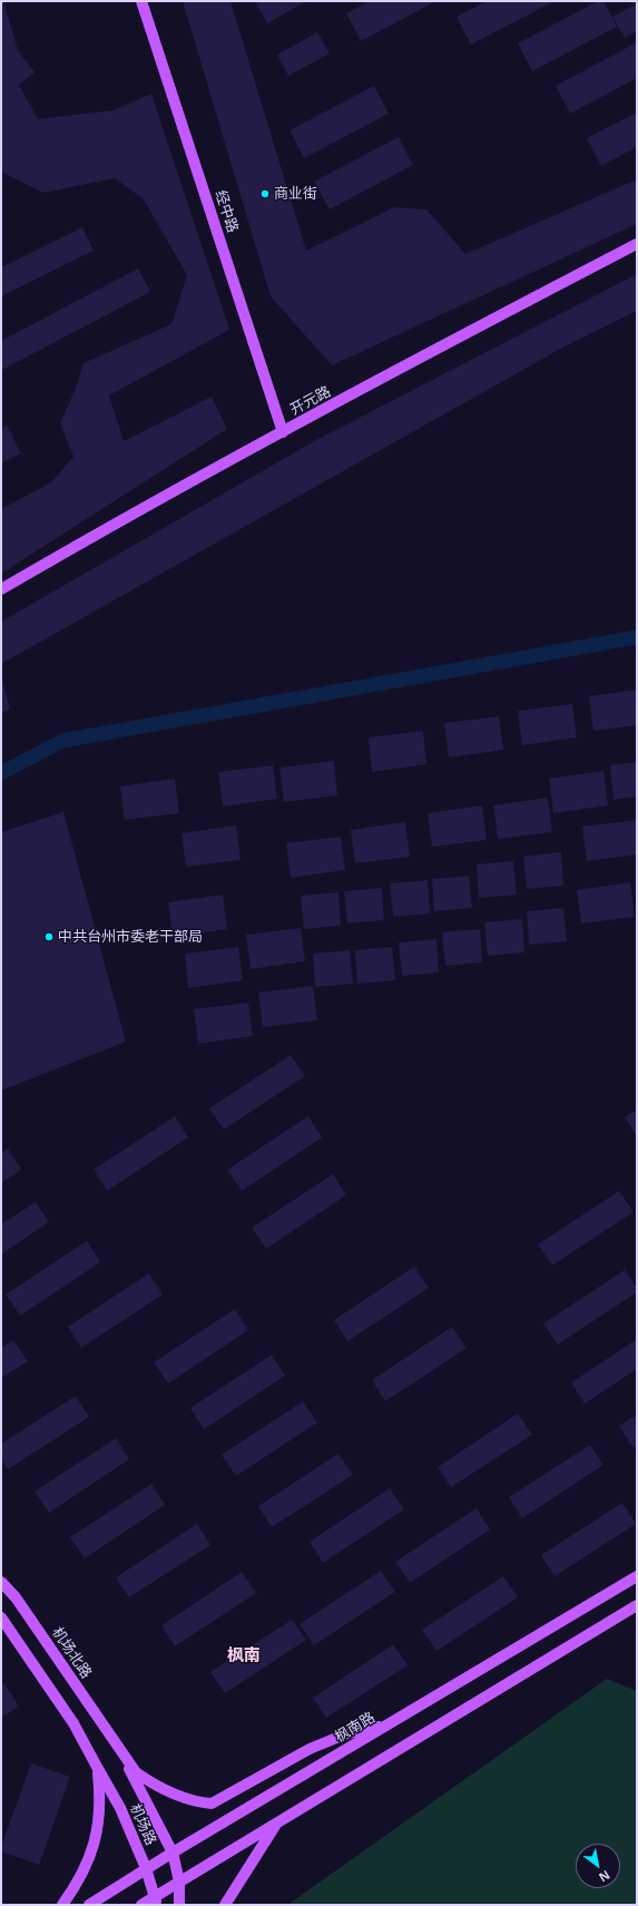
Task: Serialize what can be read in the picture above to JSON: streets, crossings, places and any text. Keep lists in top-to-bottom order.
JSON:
{
  "streets": {
    "main road": [
      "经中路",
      "开元路",
      "机场北路",
      "枫南路",
      "机场路"
    ]
  },
  "crossings": [
    ["经中路", "开元路"],
    ["机场北路", "机场路"],
    ["枫南路", "机场路"]
  ],
  "districts": ["枫南"],
  "places": ["商业街", "中共台州市委老干部局"],
  "north": "bottom right"
}
